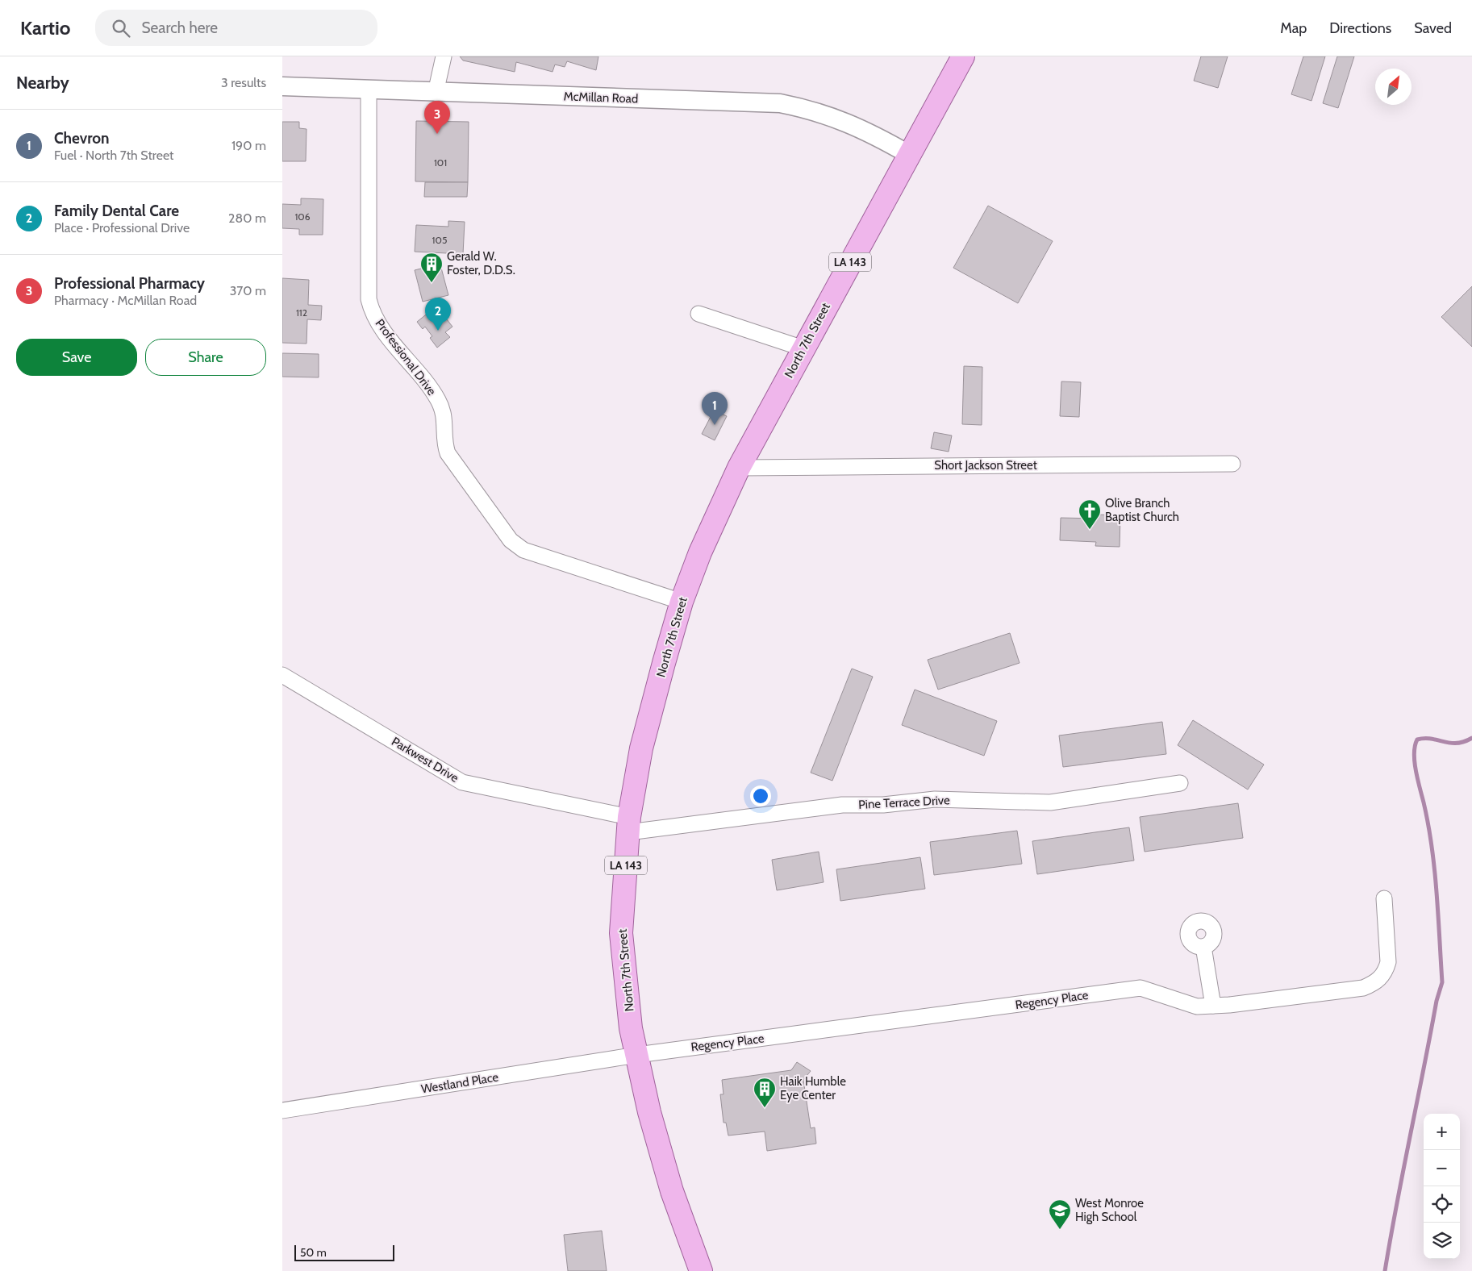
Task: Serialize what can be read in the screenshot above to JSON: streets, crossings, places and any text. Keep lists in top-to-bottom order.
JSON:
{
  "streets": {
    "main road": ["LA 143", "North 7th Street"],
    "street": [
      "McMillan Road",
      "Professional Drive",
      "Short Jackson Street",
      "Parkwest Drive",
      "Pine Terrace Drive",
      "Regency Place",
      "Westland Place"
    ]
  },
  "crossings": [
    ["McMillan Road", "North 7th Street"],
    ["McMillan Road", "Professional Drive"],
    ["North 7th Street", "Professional Drive"],
    ["North 7th Street", "Short Jackson Street"],
    ["North 7th Street", "Parkwest Drive"],
    ["North 7th Street", "Pine Terrace Drive"],
    ["North 7th Street", "Regency Place"],
    ["North 7th Street", "Westland Place"],
    ["Parkwest Drive", "Pine Terrace Drive"],
    ["Regency Place", "Westland Place"]
  ],
  "places": {
    "building": ["Gerald W. Foster, D.D.S.", "Haik Humble Eye Center"],
    "church": ["Olive Branch Baptist Church"],
    "school or university": ["West Monroe High School"]
  },
  "house_numbers": [
    "101",
    "106",
    "105",
    "112"
  ],
  "scale_bar": "50 m",
  "north": "top right",
  "page": {
    "header": "Kartio",
    "search": "Search here",
    "nav": ["Map", "Directions", "Saved"],
    "heading": ["Nearby", "3 results"],
    "pins": ["3", "2", "1"],
    "list": [
      {
        "mark": "1",
        "name": "Chevron",
        "note": "Fuel · North 7th Street",
        "value": "190 m"
      },
      {
        "mark": "2",
        "name": "Family Dental Care",
        "note": "Place · Professional Drive",
        "value": "280 m"
      },
      {
        "mark": "3",
        "name": "Professional Pharmacy",
        "note": "Pharmacy · McMillan Road",
        "value": "370 m"
      }
    ],
    "buttons": ["Save", "Share"],
    "map_buttons": ["+", "−"],
    "scale": "50 m"
  }
}
